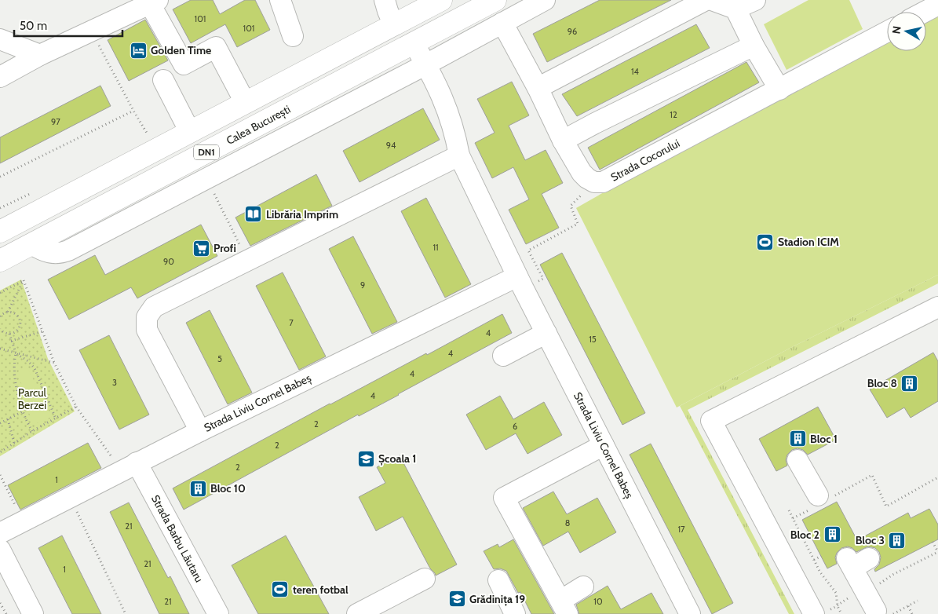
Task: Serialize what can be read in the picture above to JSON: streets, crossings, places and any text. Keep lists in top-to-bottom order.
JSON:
{
  "streets": {
    "main road": ["Calea București", "DN1"],
    "street": ["Strada Cocorului", "Strada Liviu Cornel Babeș", "Strada Barbu Lăutaru"]
  },
  "crossings": [
    ["Calea București", "Strada Liviu Cornel Babeș"],
    ["Strada Liviu Cornel Babeș", "Strada Barbu Lăutaru"]
  ],
  "parks": ["Parcul Berzei"],
  "places": {
    "hotel": ["Golden Time"],
    "library": ["Librăria Imprim"],
    "sports": ["Stadion ICIM", "teren fotbal"],
    "supermarket": ["Profi"],
    "building": [
      "Bloc 8",
      "Bloc 1",
      "Bloc 10",
      "Bloc 2",
      "Bloc 3"
    ],
    "school or university": ["Școala 1", "Grădinița 19"]
  },
  "house_numbers": [
    "101",
    "101",
    "96",
    "14",
    "12",
    "97",
    "94",
    "11",
    "90",
    "9",
    "7",
    "4",
    "15",
    "4",
    "5",
    "4",
    "3",
    "4",
    "2",
    "6",
    "2",
    "2",
    "1",
    "8",
    "21",
    "17",
    "21",
    "1",
    "21",
    "10"
  ],
  "scale_bar": "50 m",
  "north": "left"
}
